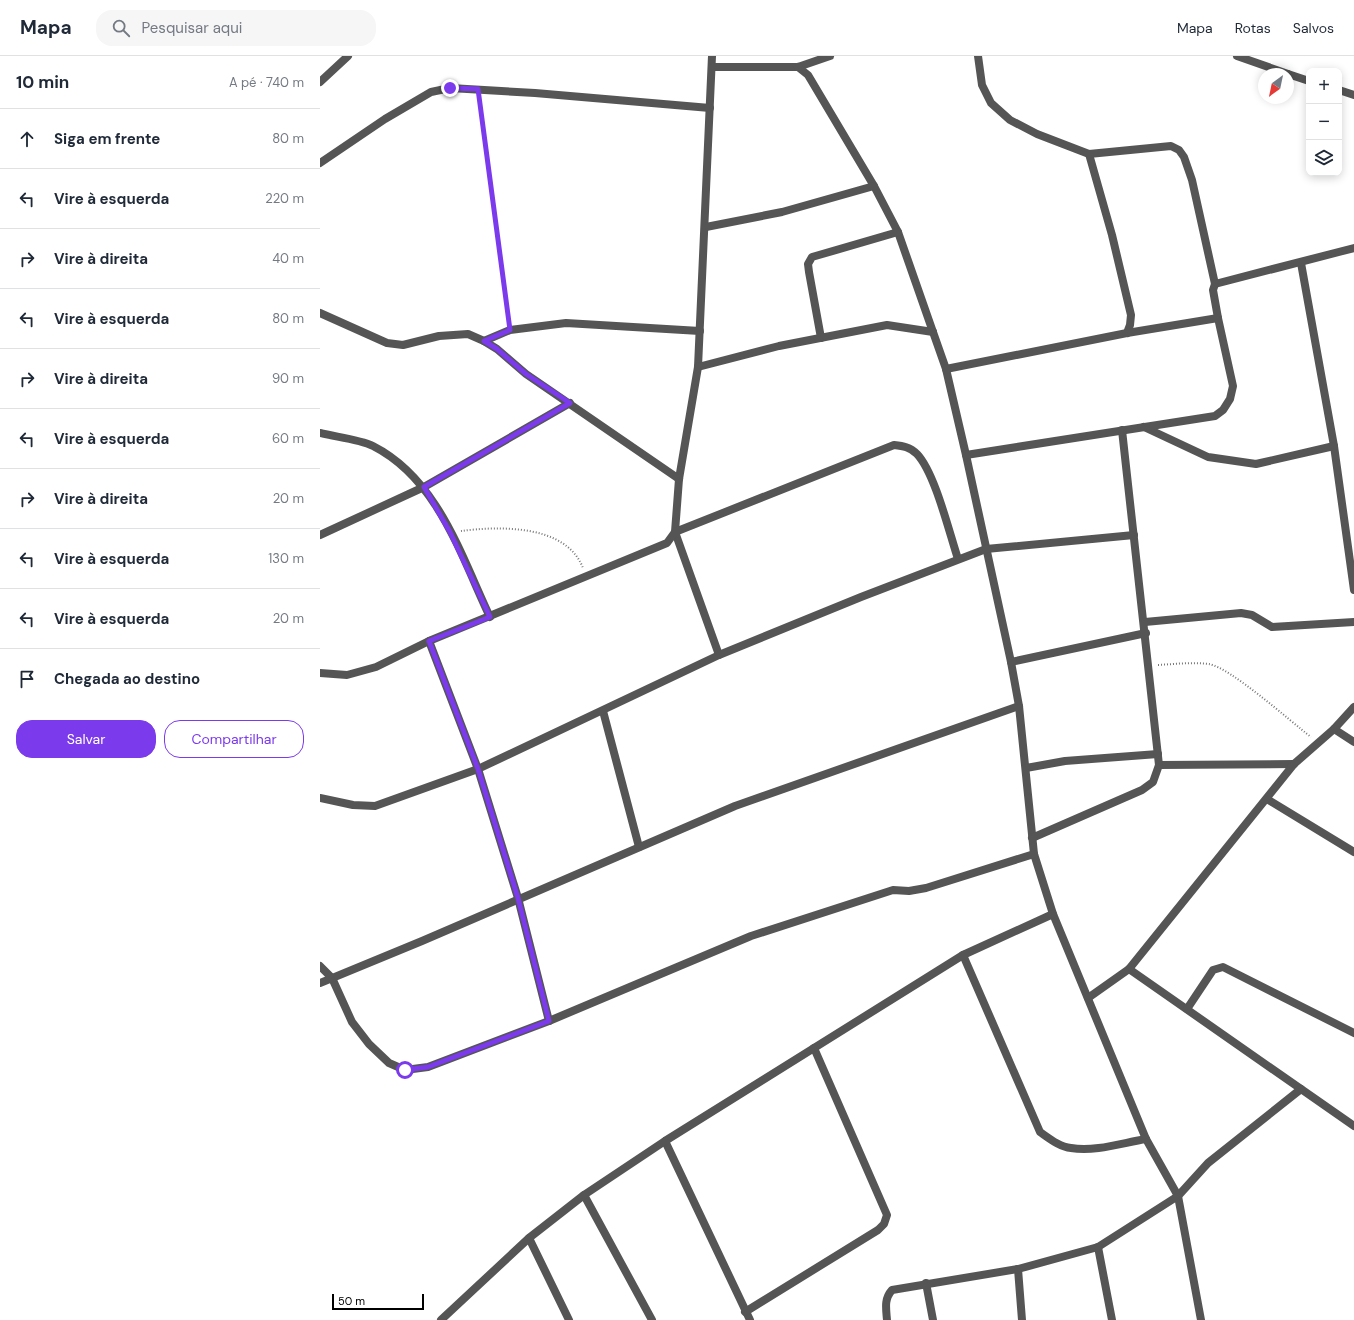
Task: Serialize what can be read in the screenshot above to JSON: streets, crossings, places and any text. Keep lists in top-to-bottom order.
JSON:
{
  "scale_bar": "50 m",
  "north": "bottom left",
  "page": {
    "header": "Mapa",
    "search": "Pesquisar aqui",
    "nav": ["Mapa", "Rotas", "Salvos"],
    "heading": ["10 min", "A pé · 740 m"],
    "map_buttons": ["+", "−"],
    "list": [
      ["Siga em frente", "80 m"],
      ["Vire à esquerda", "220 m"],
      ["Vire à direita", "40 m"],
      ["Vire à esquerda", "80 m"],
      ["Vire à direita", "90 m"],
      ["Vire à esquerda", "60 m"],
      ["Vire à direita", "20 m"],
      ["Vire à esquerda", "130 m"],
      ["Vire à esquerda", "20 m"],
      "Chegada ao destino"
    ],
    "buttons": ["Salvar", "Compartilhar"],
    "scale": "50 m"
  }
}
